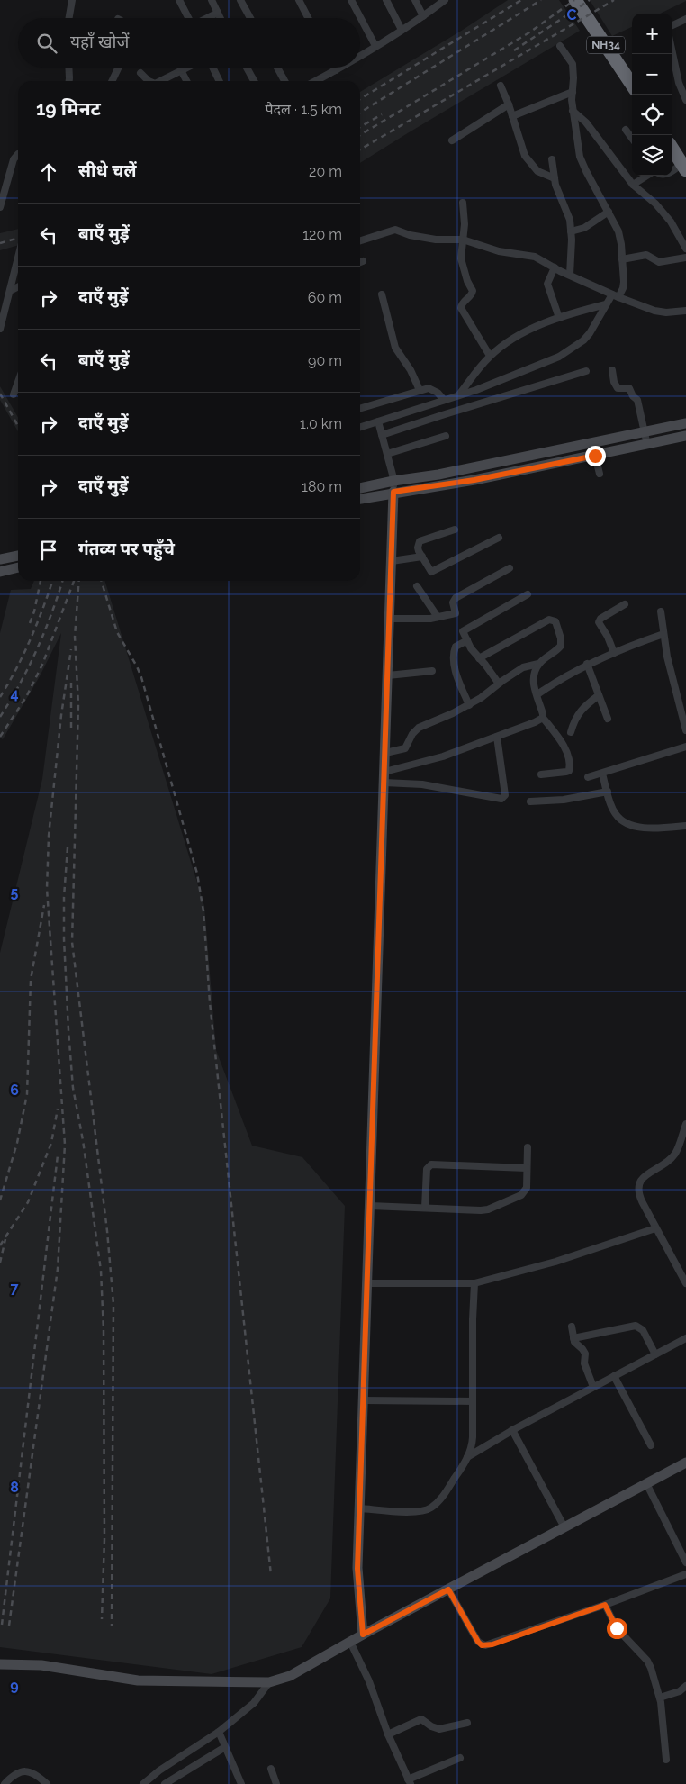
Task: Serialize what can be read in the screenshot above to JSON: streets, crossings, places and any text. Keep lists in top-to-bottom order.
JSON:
{
  "streets": {
    "highway": ["NH34"]
  },
  "page": {
    "map_buttons": ["+", "−"],
    "search": "यहाँ खोजें",
    "heading": ["19 मिनट", "पैदल · 1.5 km"],
    "list": [
      ["सीधे चलें", "20 m"],
      ["बाएँ मुड़ें", "120 m"],
      ["दाएँ मुड़ें", "60 m"],
      ["बाएँ मुड़ें", "90 m"],
      ["दाएँ मुड़ें", "1.0 km"],
      ["दाएँ मुड़ें", "180 m"],
      "गंतव्य पर पहुँचे"
    ]
  },
  "grid": {
    "columns": ["C"],
    "rows": [
      "4",
      "5",
      "6",
      "7",
      "8",
      "9"
    ]
  }
}
